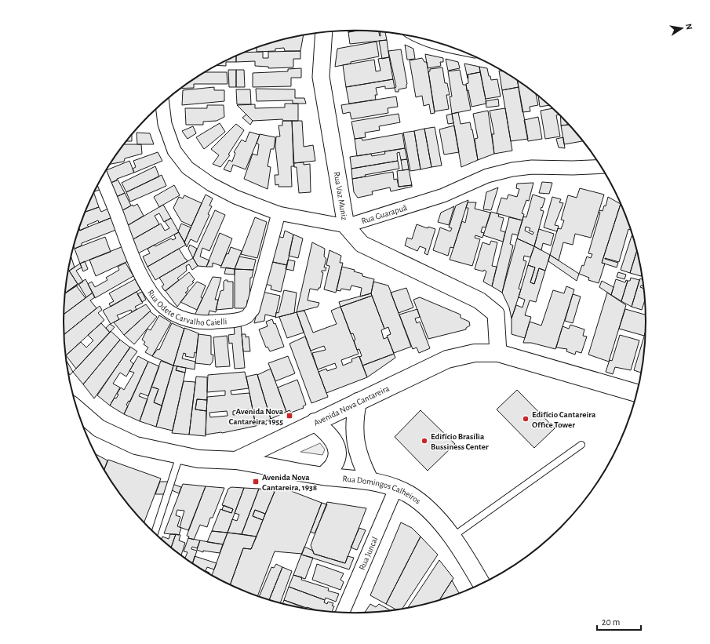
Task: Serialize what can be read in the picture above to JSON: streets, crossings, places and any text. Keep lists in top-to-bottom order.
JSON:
{
  "streets": {
    "main road": ["Avenida Nova Cantareira", "Rua Domingos Calheiros"],
    "street": [
      "Rua Vaz Muniz",
      "Rua Guarapuã",
      "Rua Odete Carvalho Caielli",
      "Rua Juncal"
    ]
  },
  "crossings": [
    ["Rua Vaz Muniz", "Rua Guarapuã"],
    ["Rua Vaz Muniz", "Avenida Nova Cantareira"],
    ["Rua Guarapuã", "Rua Odete Carvalho Caielli"],
    ["Avenida Nova Cantareira", "Rua Domingos Calheiros"],
    ["Rua Domingos Calheiros", "Rua Juncal"]
  ],
  "places": {
    "transit": ["Avenida Nova Cantareira, 1955", "Avenida Nova Cantareira, 1938"],
    "other": ["Edifício Cantareira Office Tower", "Edifício Brasília Bussiness Center"]
  },
  "scale_bar": "20 m",
  "north": "right"
}
